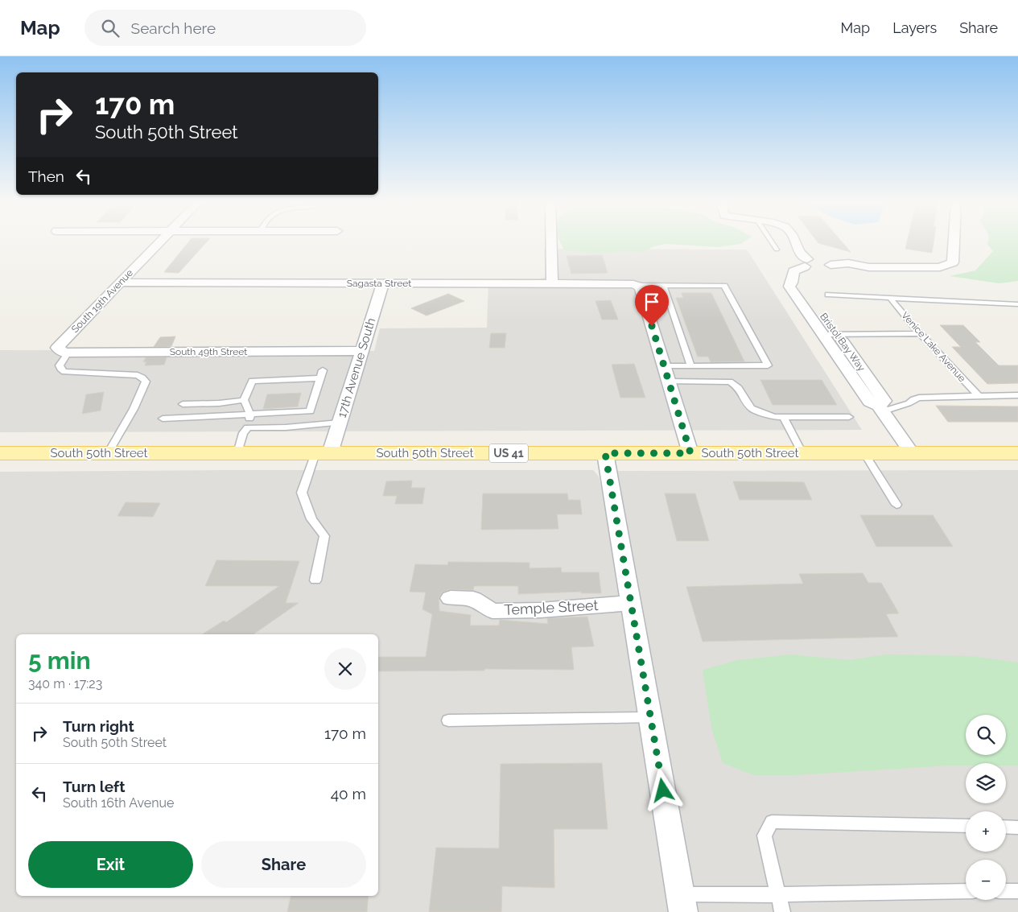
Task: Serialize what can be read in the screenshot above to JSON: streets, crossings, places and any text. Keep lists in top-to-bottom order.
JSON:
{
  "streets": {
    "main road": ["South 50th Street", "US 41"],
    "street": [
      "Sagasta Street",
      "South 19th Avenue",
      "Bristol Bay Way",
      "South 49th Street",
      "17th Avenue South",
      "Temple Street"
    ],
    "lane": ["Venice Lake Avenue"]
  },
  "crossings": [
    ["Sagasta Street", "South 19th Avenue"],
    ["Sagasta Street", "17th Avenue South"],
    ["South 19th Avenue", "South 49th Street"],
    ["Bristol Bay Way", "South 50th Street"],
    ["South 49th Street", "17th Avenue South"],
    ["17th Avenue South", "South 50th Street"]
  ],
  "page": {
    "header": "Map",
    "search": "Search here",
    "nav": ["Map", "Layers", "Share"],
    "turn": ["170 m", "South 50th Street"],
    "then": "Then",
    "heading": ["5 min", "340 m · 17:23"],
    "list": [
      {
        "name": "Turn right",
        "note": "South 50th Street",
        "value": "170 m"
      },
      {
        "name": "Turn left",
        "note": "South 16th Avenue",
        "value": "40 m"
      }
    ],
    "map_buttons": ["+", "−"],
    "buttons": ["Exit", "Share"]
  }
}
